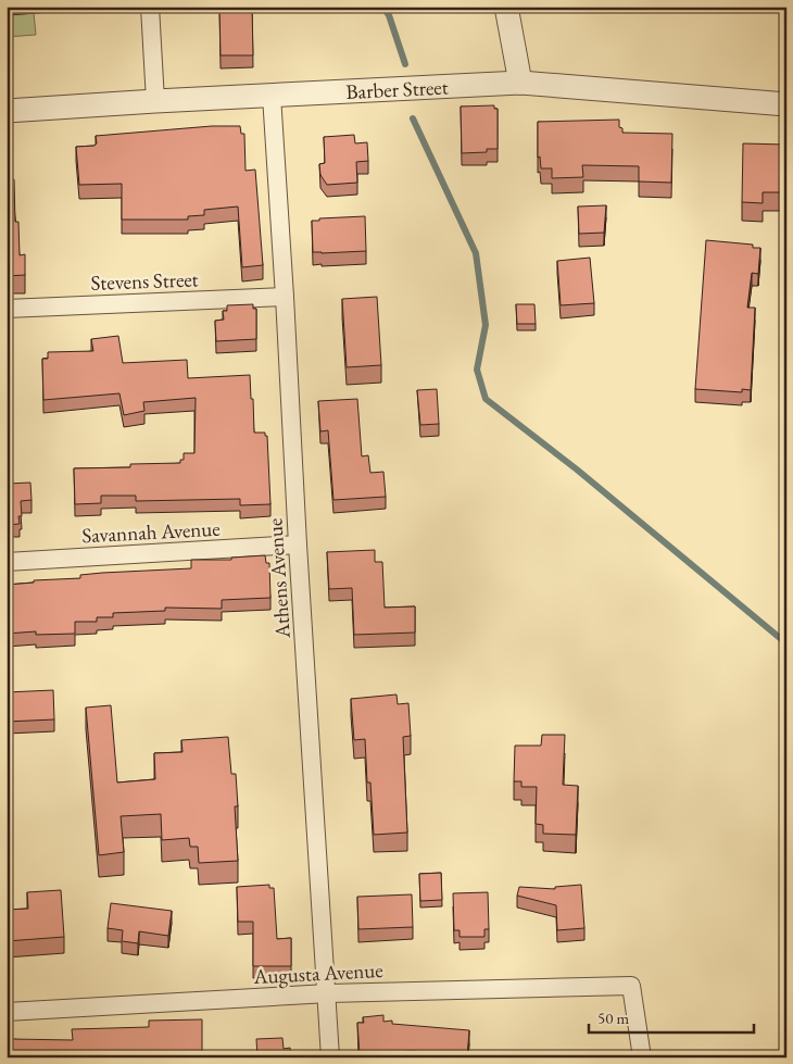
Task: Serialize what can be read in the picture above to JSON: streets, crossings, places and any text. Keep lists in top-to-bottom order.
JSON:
{
  "streets": {
    "street": [
      "Barber Street",
      "Stevens Street",
      "Savannah Avenue",
      "Athens Avenue",
      "Augusta Avenue"
    ]
  },
  "crossings": [
    ["Barber Street", "Athens Avenue"],
    ["Stevens Street", "Athens Avenue"],
    ["Savannah Avenue", "Athens Avenue"],
    ["Athens Avenue", "Augusta Avenue"]
  ],
  "scale_bar": "50 m"
}
